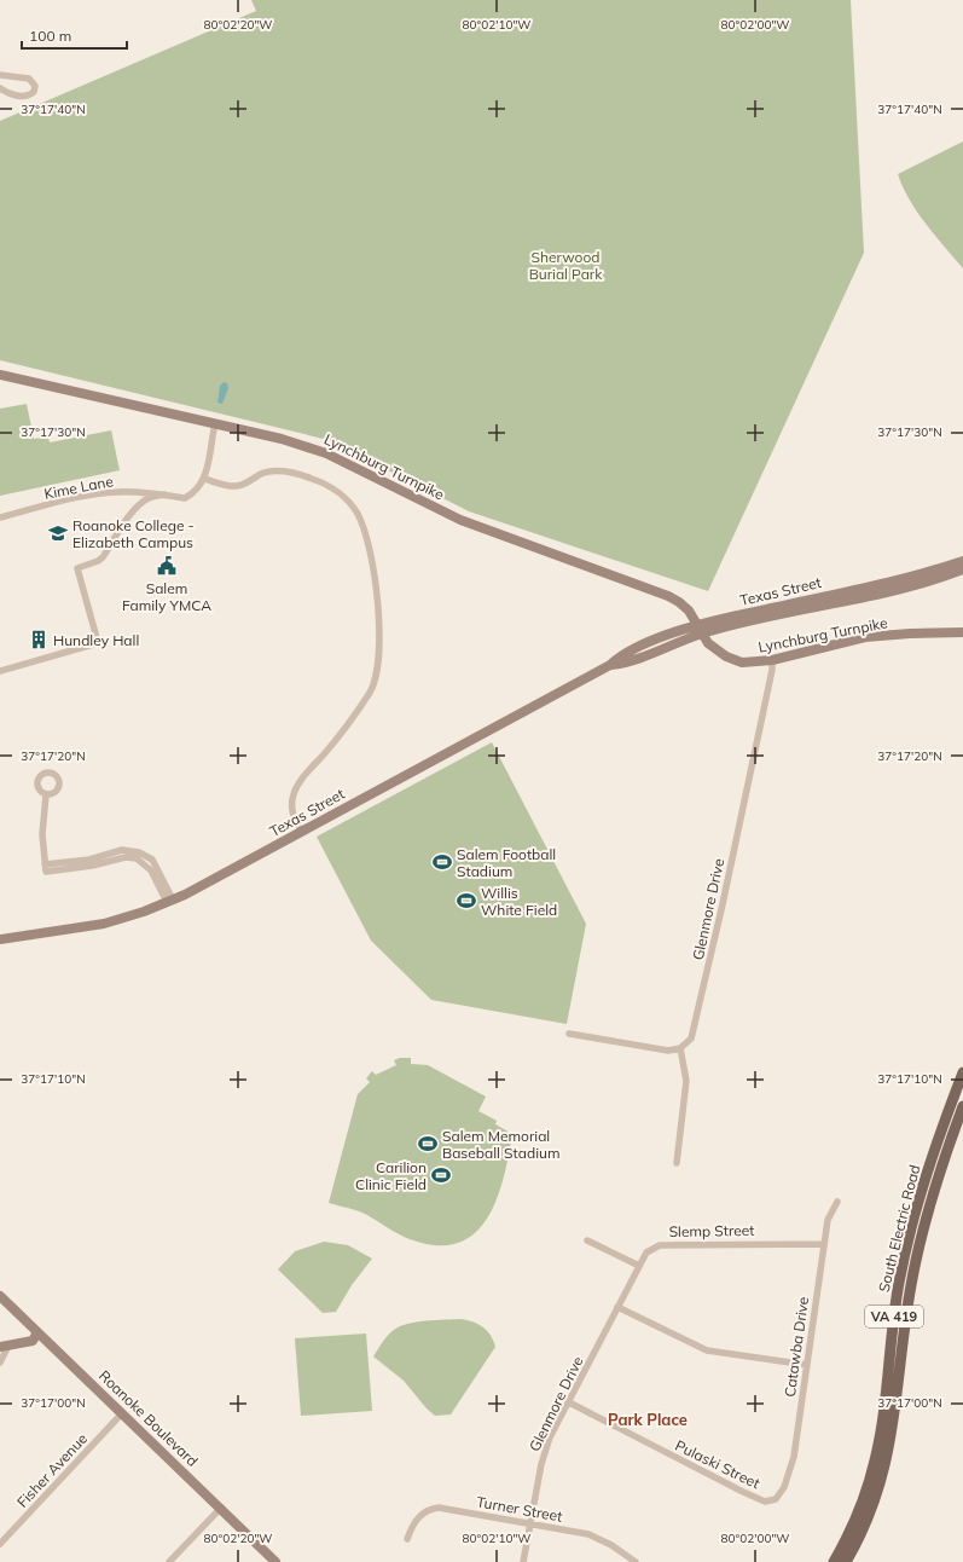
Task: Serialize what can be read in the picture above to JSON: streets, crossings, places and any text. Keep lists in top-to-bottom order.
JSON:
{
  "streets": {
    "main road": [
      "Lynchburg Turnpike",
      "Texas Street",
      "South Electric Road",
      "VA 419",
      "Roanoke Boulevard"
    ],
    "street": [
      "Kime Lane",
      "Glenmore Drive",
      "Slemp Street",
      "Catawba Drive",
      "Pulaski Street",
      "Fisher Avenue",
      "Turner Street"
    ]
  },
  "crossings": [
    ["Lynchburg Turnpike", "Texas Street"],
    ["Lynchburg Turnpike", "Glenmore Drive"],
    ["Glenmore Drive", "Slemp Street"],
    ["Glenmore Drive", "Pulaski Street"],
    ["Glenmore Drive", "Turner Street"],
    ["Slemp Street", "Catawba Drive"],
    ["Catawba Drive", "Pulaski Street"],
    ["Roanoke Boulevard", "Fisher Avenue"]
  ],
  "districts": ["Park Place"],
  "parks": ["Sherwood Burial Park"],
  "places": {
    "school or university": ["Roanoke College - Elizabeth Campus"],
    "public building": ["Salem Family YMCA"],
    "building": ["Hundley Hall"],
    "sports": [
      "Salem Football Stadium",
      "Willis White Field",
      "Salem Memorial Baseball Stadium",
      "Carilion Clinic Field"
    ]
  },
  "scale_bar": "100 m",
  "coordinates": [
    "80°02'20\"W",
    "80°02'10\"W",
    "80°02'00\"W",
    "37°17'40\"N",
    "37°17'30\"N",
    "37°17'20\"N",
    "37°17'10\"N",
    "37°17'00\"N"
  ]
}
